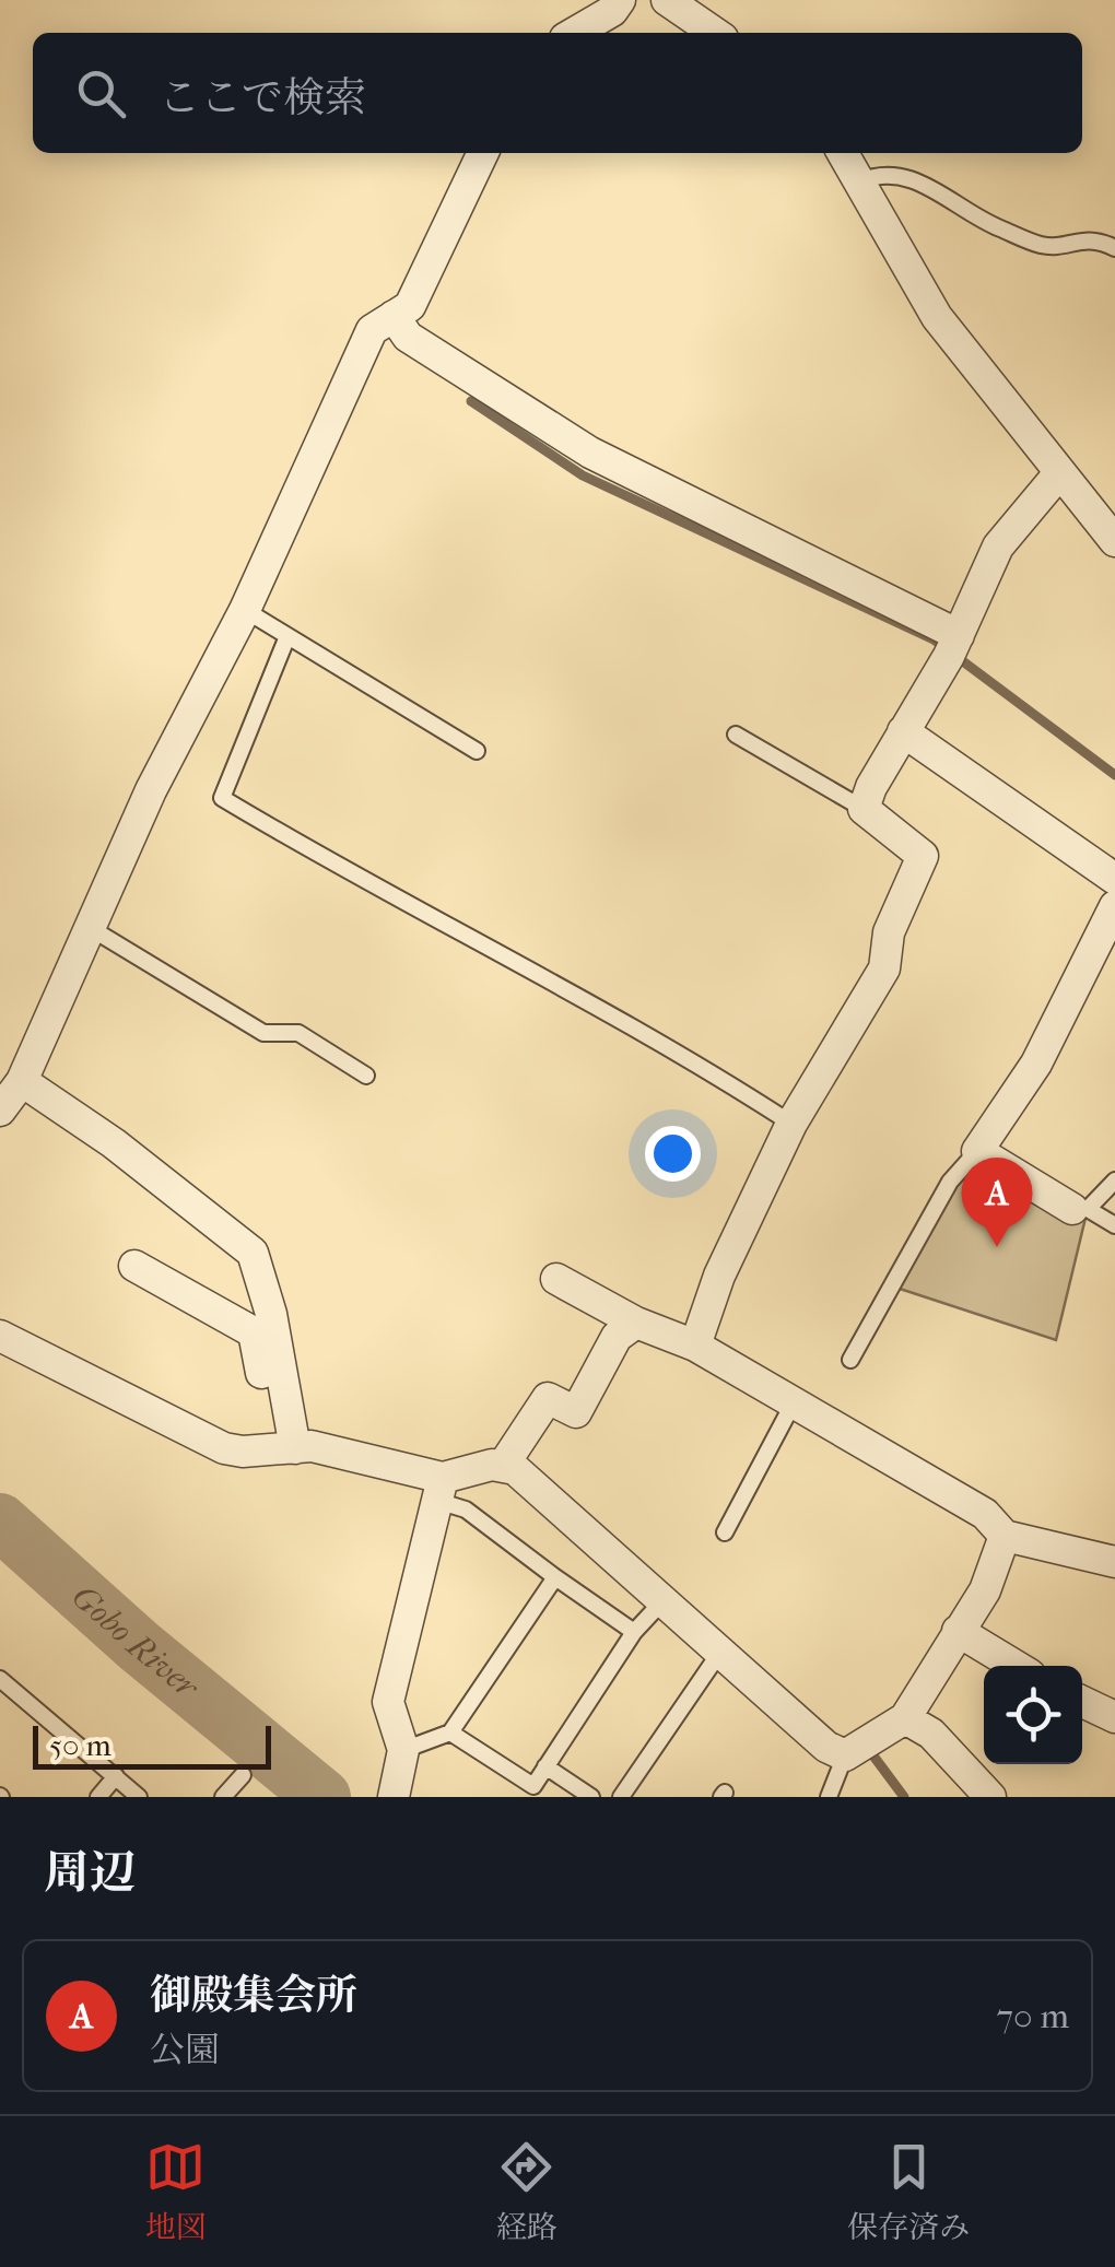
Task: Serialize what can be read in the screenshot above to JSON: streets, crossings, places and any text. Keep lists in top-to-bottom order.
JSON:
{
  "water": ["Gobo River"],
  "scale_bar": "50 m",
  "page": {
    "search": "ここで検索",
    "pins": "A",
    "scale": "50 m",
    "heading": "周辺",
    "list": [
      {
        "mark": "A",
        "name": "御殿集会所",
        "note": "公園",
        "value": "70 m"
      }
    ],
    "nav": ["地図", "経路", "保存済み"]
  }
}
